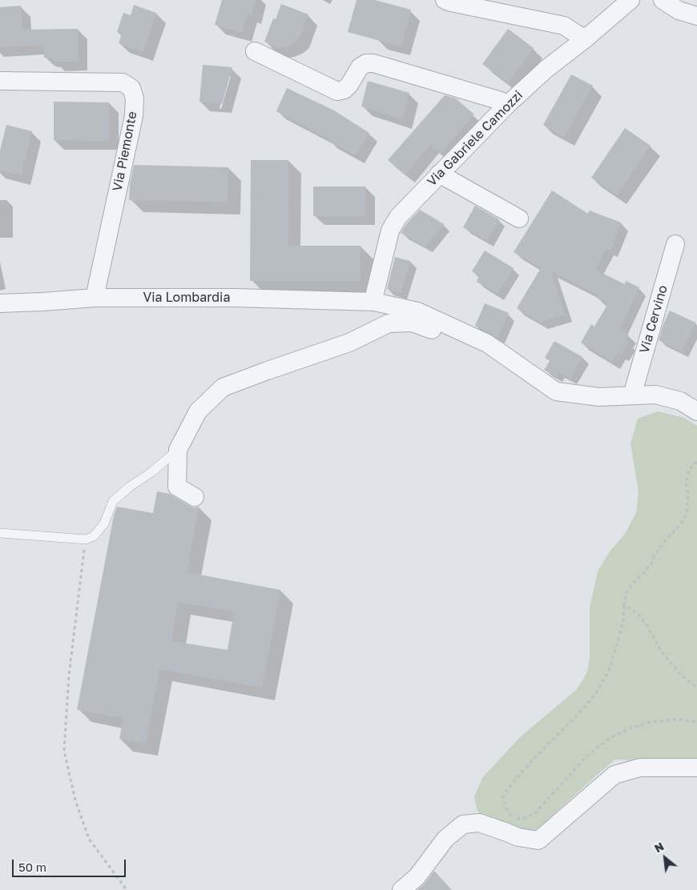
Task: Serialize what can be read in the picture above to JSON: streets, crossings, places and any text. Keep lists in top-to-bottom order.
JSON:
{
  "streets": {
    "street": [
      "Via Gabriele Camozzi",
      "Via Piemonte",
      "Via Lombardia",
      "Via Cervino"
    ]
  },
  "crossings": [
    ["Via Gabriele Camozzi", "Via Lombardia"],
    ["Via Piemonte", "Via Lombardia"],
    ["Via Lombardia", "Via Cervino"]
  ],
  "scale_bar": "50 m",
  "north": "top left"
}
